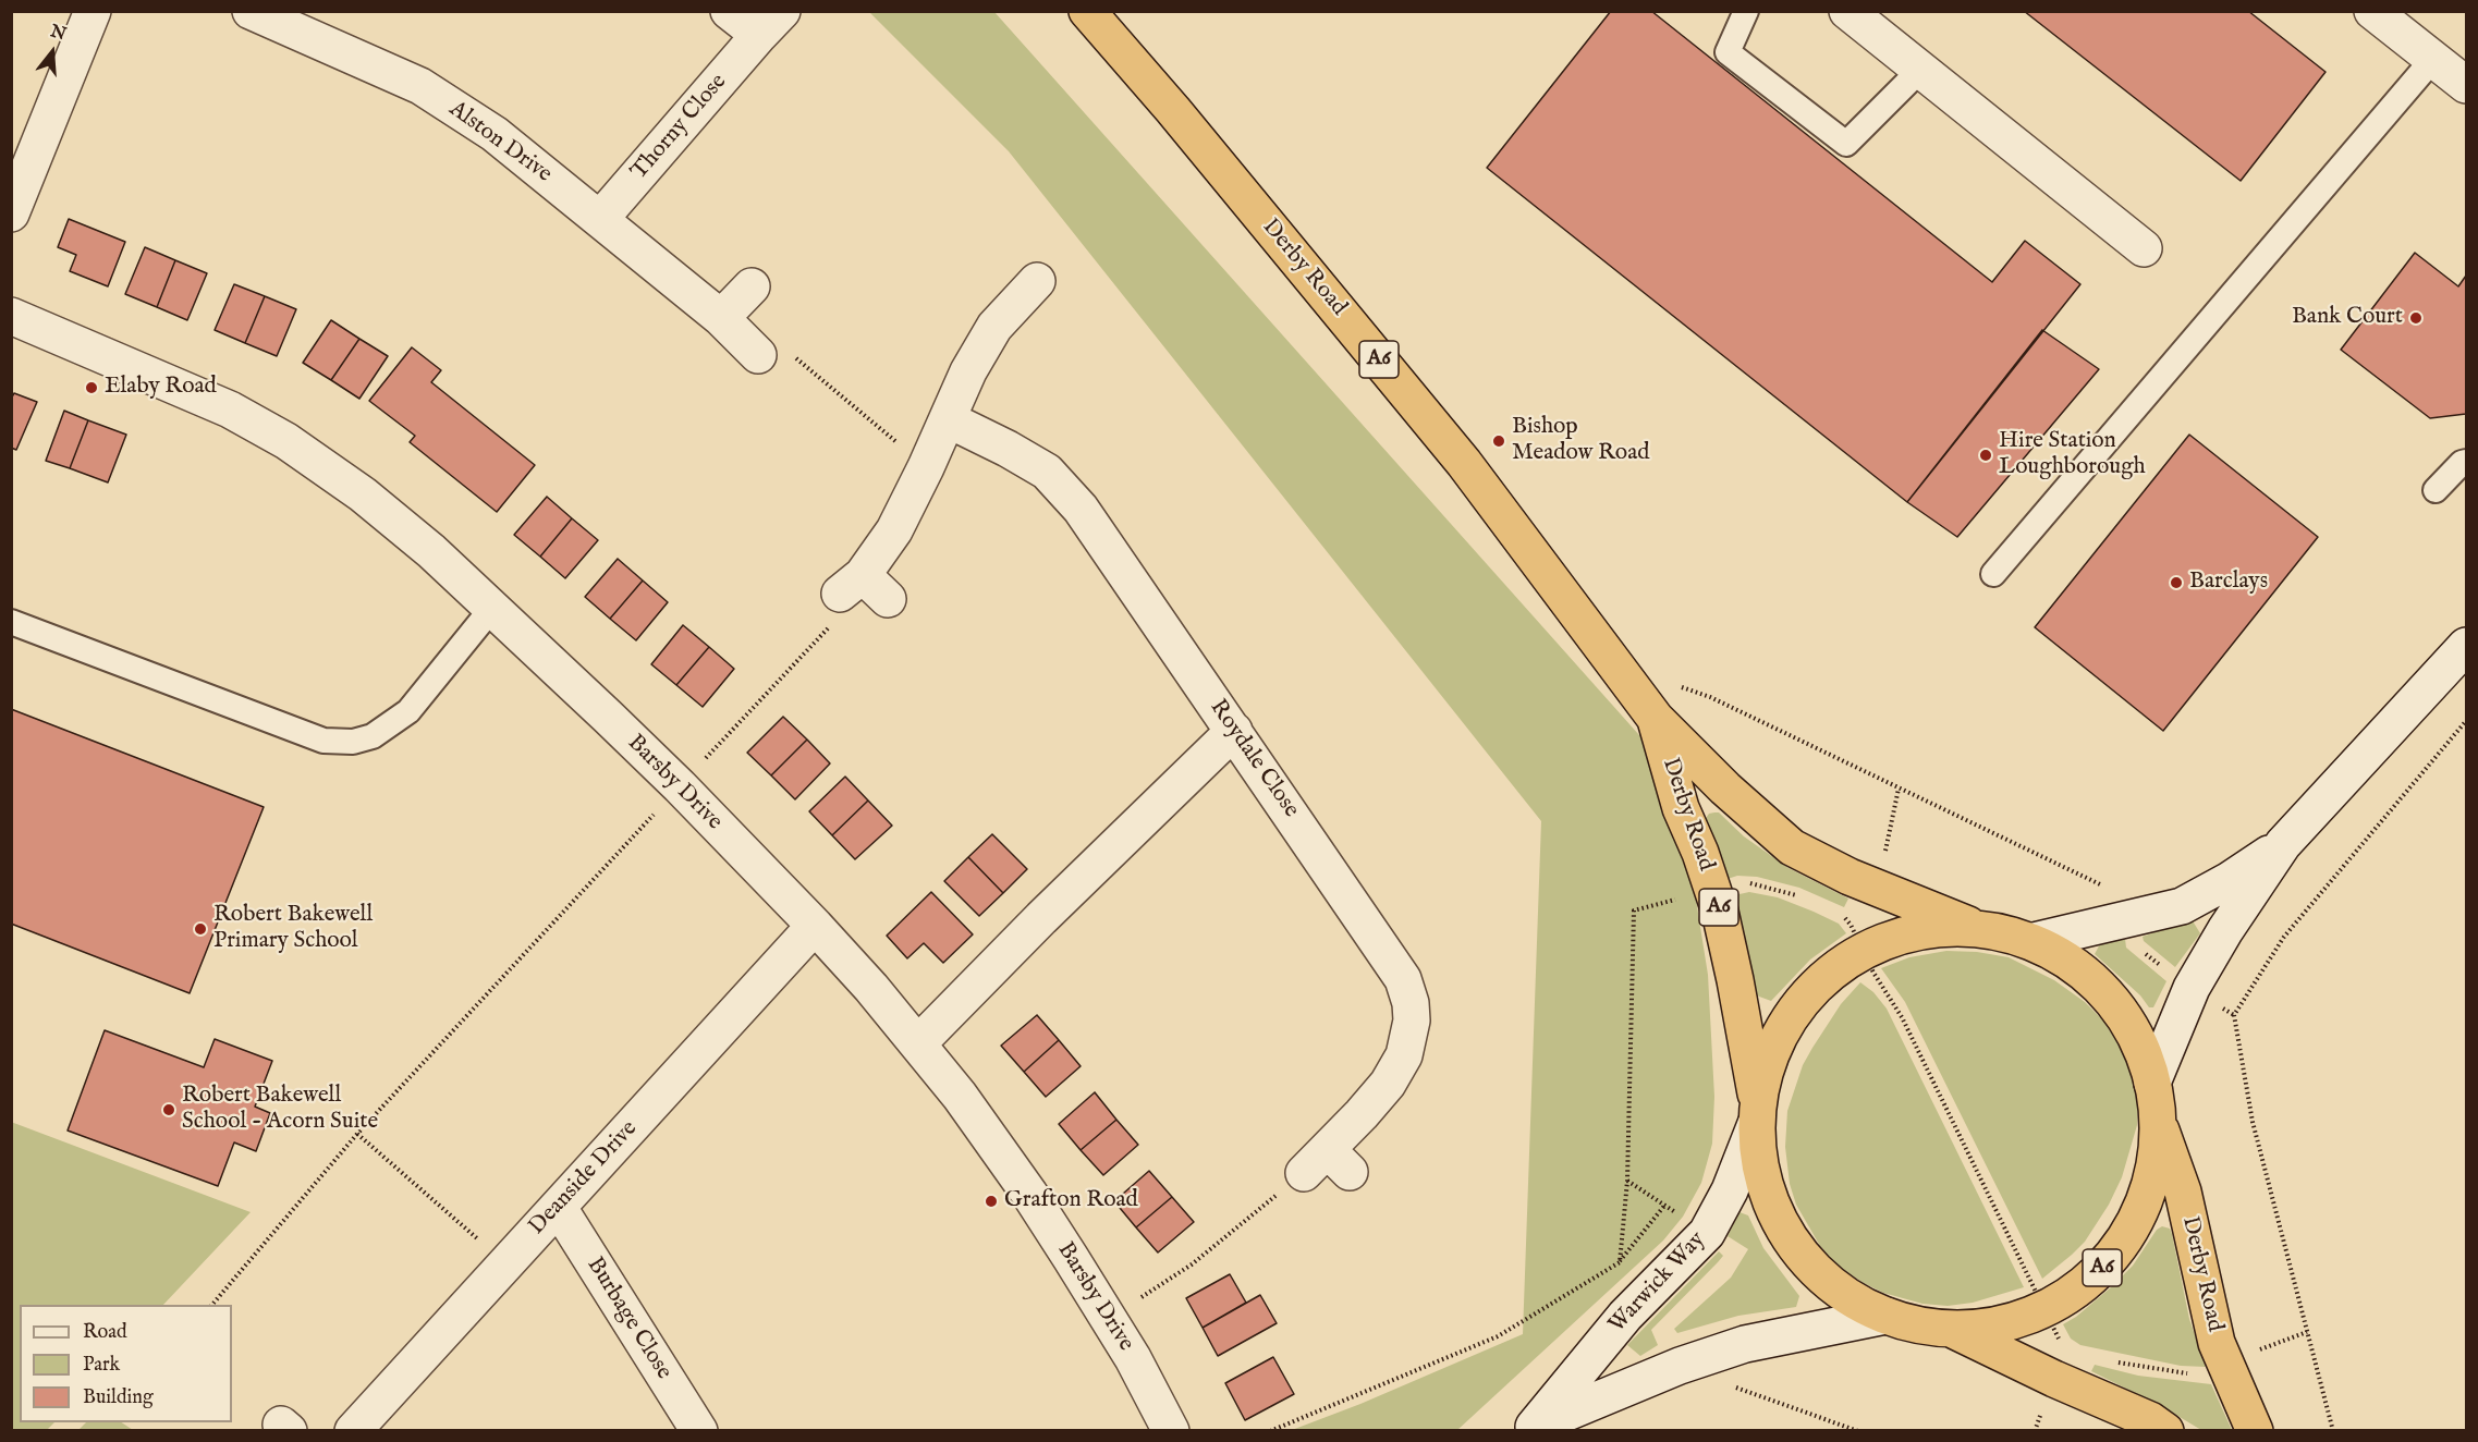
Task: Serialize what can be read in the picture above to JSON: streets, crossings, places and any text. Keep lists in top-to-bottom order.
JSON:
{
  "streets": {
    "highway": ["Derby Road", "A6"],
    "street": [
      "Thorny Close",
      "Alston Drive",
      "Roydale Close",
      "Barsby Drive",
      "Deanside Drive",
      "Warwick Way",
      "Burbage Close"
    ]
  },
  "crossings": [
    ["Thorny Close", "Alston Drive"],
    ["Derby Road", "A6"],
    ["Derby Road", "Warwick Way"],
    ["A6", "Warwick Way"],
    ["Barsby Drive", "Deanside Drive"],
    ["Deanside Drive", "Burbage Close"]
  ],
  "places": [
    "Bank Court",
    "Elaby Road",
    "Bishop Meadow Road",
    "Hire Station Loughborough",
    "Barclays",
    "Robert Bakewell Primary School",
    "Robert Bakewell School - Acorn Suite",
    "Grafton Road"
  ],
  "legend": ["Road", "Park", "Building"],
  "north": "top"
}
